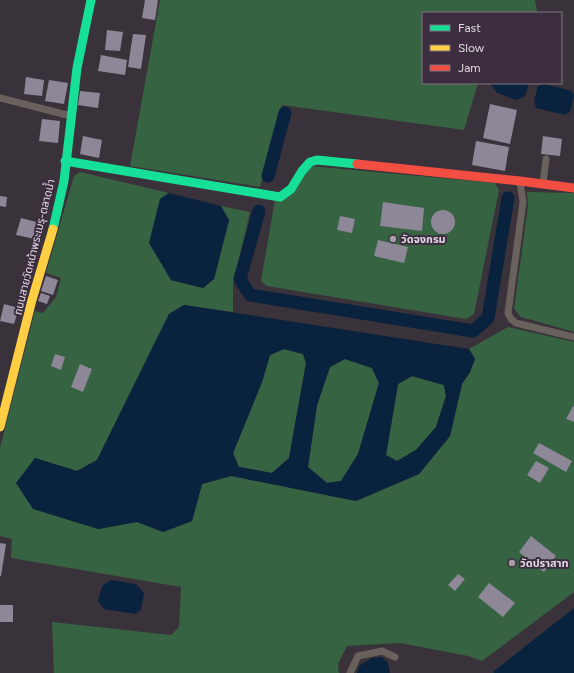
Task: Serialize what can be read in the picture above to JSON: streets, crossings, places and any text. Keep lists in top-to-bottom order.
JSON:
{
  "streets": {
    "street": ["ถนนสายวัดหน้าพระเมรุ-ตลาดน้ำ"]
  },
  "places": ["วัดจงกรม", "วัดปราสาท"],
  "legend": ["Fast", "Slow", "Jam"]
}
